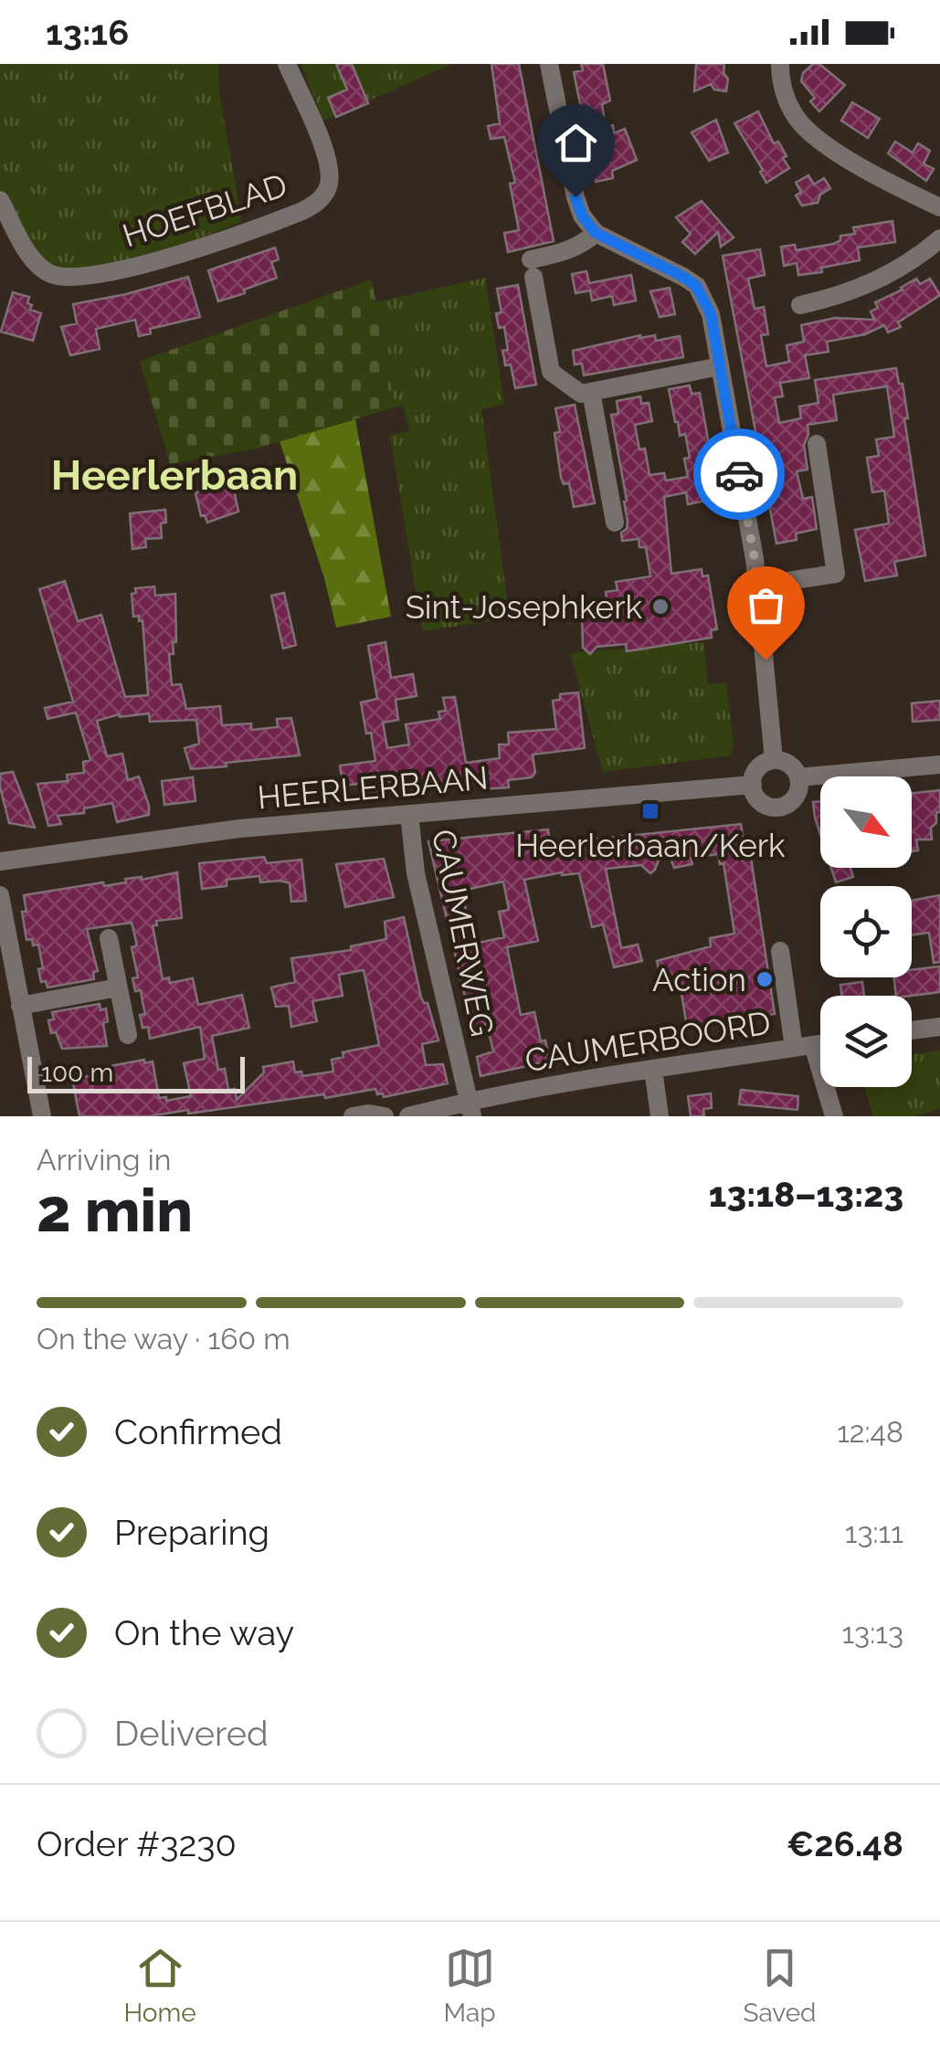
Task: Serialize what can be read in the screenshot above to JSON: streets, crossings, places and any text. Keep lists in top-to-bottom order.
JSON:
{
  "streets": {
    "street": [
      "HOEFBLAD",
      "HEERLERBAAN",
      "CAUMERWEG",
      "CAUMERBOORD"
    ]
  },
  "crossings": [
    ["HEERLERBAAN", "CAUMERWEG"],
    ["CAUMERWEG", "CAUMERBOORD"]
  ],
  "districts": ["Heerlerbaan"],
  "places": {
    "other": ["Sint-Josephkerk", "Action"],
    "transit": ["Heerlerbaan/Kerk"]
  },
  "scale_bar": "100 m",
  "north": "bottom right",
  "page": {
    "status": "13:16",
    "scale": "100 m",
    "heading": ["2 min", "Arriving in", "13:18–13:23"],
    "panel": ["Order #3230", "€26.48"],
    "bar": "On the way · 160 m",
    "list": [
      ["Confirmed", "12:48"],
      ["Preparing", "13:11"],
      ["On the way", "13:13"],
      "Delivered"
    ],
    "tabs": ["Home", "Map", "Saved"]
  }
}
